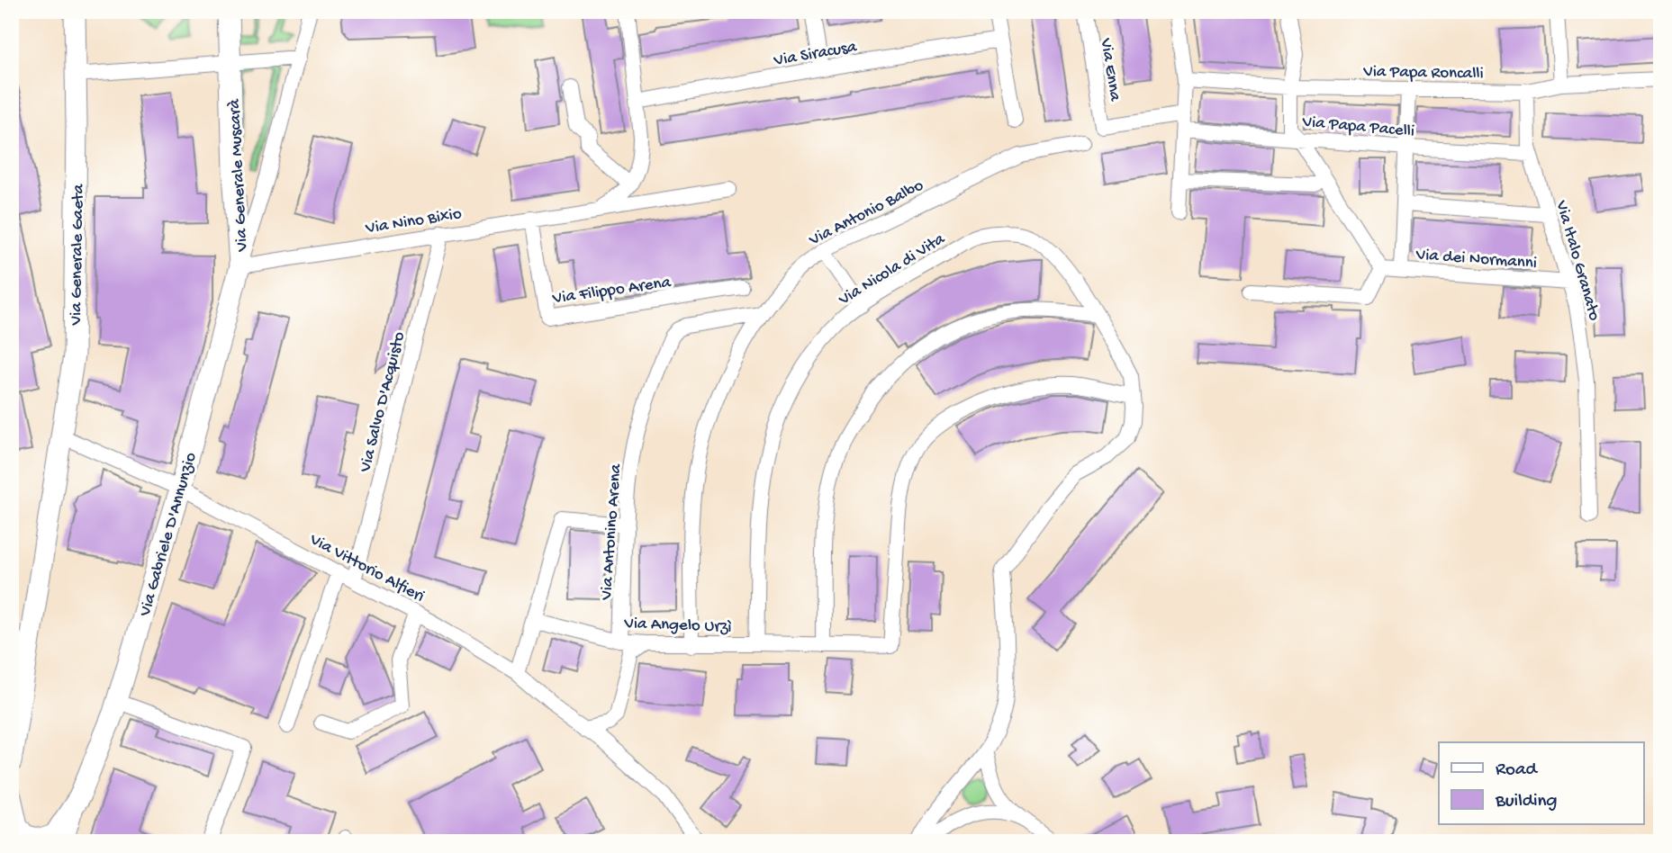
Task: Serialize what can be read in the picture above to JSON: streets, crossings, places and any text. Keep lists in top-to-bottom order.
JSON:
{
  "streets": {
    "main road": ["Via Generale Muscarà", "Via Generale Gaeta", "Via Gabriele D'Annunzio"],
    "street": [
      "Via Siracusa",
      "Via Enna",
      "Via Papa Roncalli",
      "Via Papa Pacelli",
      "Via Antonio Balbo",
      "Via Nino Bixio",
      "Via dei Normanni",
      "Via Italo Granato",
      "Via Nicola di Vita",
      "Via Filippo Arena",
      "Via Salvo D'Acquisto",
      "Via Antonino Arena",
      "Via Vittorio Alfieri",
      "Via Angelo Urzì"
    ]
  },
  "crossings": [
    ["Via Enna", "Via Papa Pacelli"],
    ["Via Papa Roncalli", "Via Italo Granato"],
    ["Via Papa Pacelli", "Via Italo Granato"],
    ["Via Generale Muscarà", "Via Nino Bixio"],
    ["Via Generale Muscarà", "Via Gabriele D'Annunzio"],
    ["Via Antonio Balbo", "Via Antonino Arena"],
    ["Via Antonio Balbo", "Via Angelo Urzì"],
    ["Via Nino Bixio", "Via Filippo Arena"],
    ["Via Nino Bixio", "Via Salvo D'Acquisto"],
    ["Via Nino Bixio", "Via Gabriele D'Annunzio"],
    ["Via Generale Gaeta", "Via Vittorio Alfieri"],
    ["Via dei Normanni", "Via Italo Granato"],
    ["Via Nicola di Vita", "Via Angelo Urzì"],
    ["Via Salvo D'Acquisto", "Via Vittorio Alfieri"],
    ["Via Antonino Arena", "Via Angelo Urzì"],
    ["Via Gabriele D'Annunzio", "Via Vittorio Alfieri"]
  ],
  "legend": ["Road", "Building"]
}
